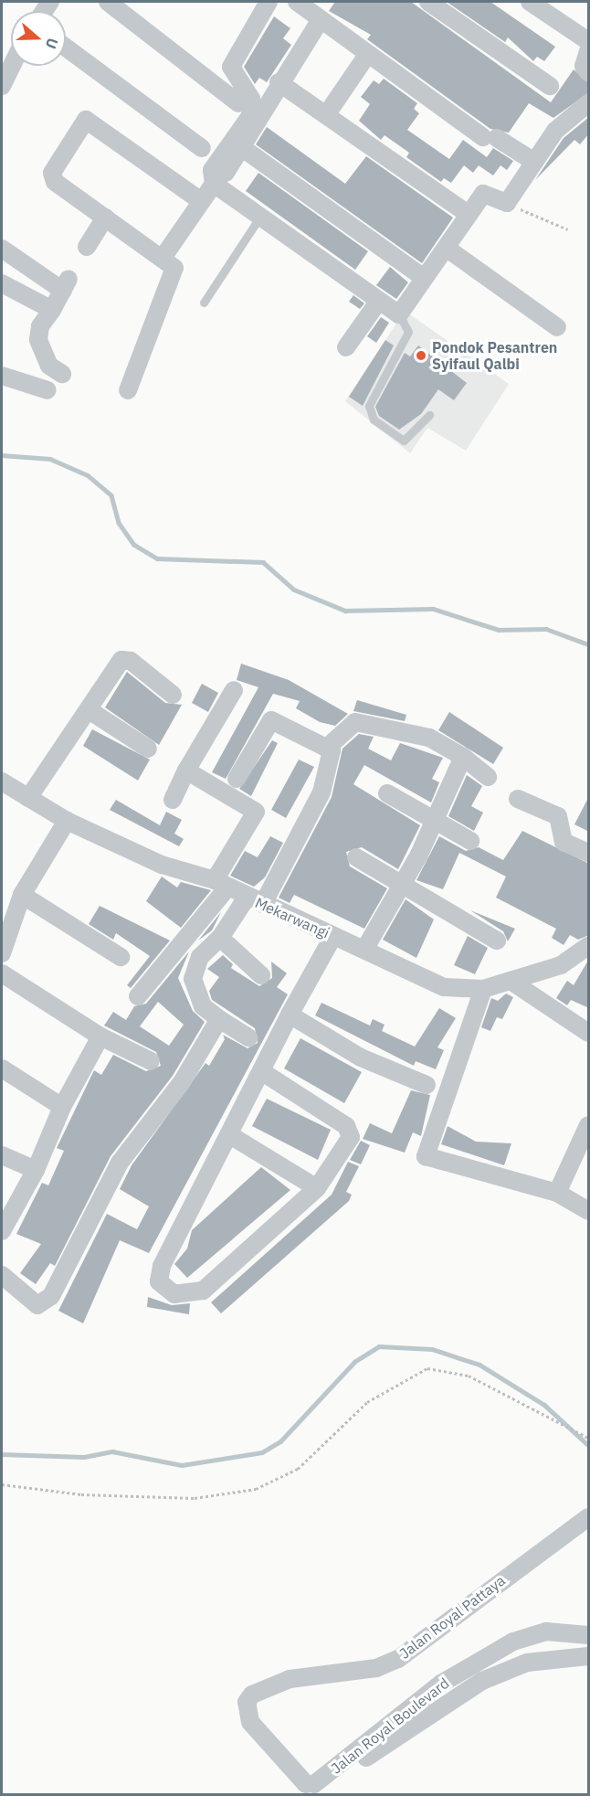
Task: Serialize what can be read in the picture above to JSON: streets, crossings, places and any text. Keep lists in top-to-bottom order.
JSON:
{
  "streets": {
    "street": ["Mekarwangi", "Jalan Royal Pattaya", "Jalan Royal Boulevard"]
  },
  "crossings": [
    ["Jalan Royal Pattaya", "Jalan Royal Boulevard"]
  ],
  "places": ["Pondok Pesantren Syifaul Qalbi"],
  "north": "right"
}
